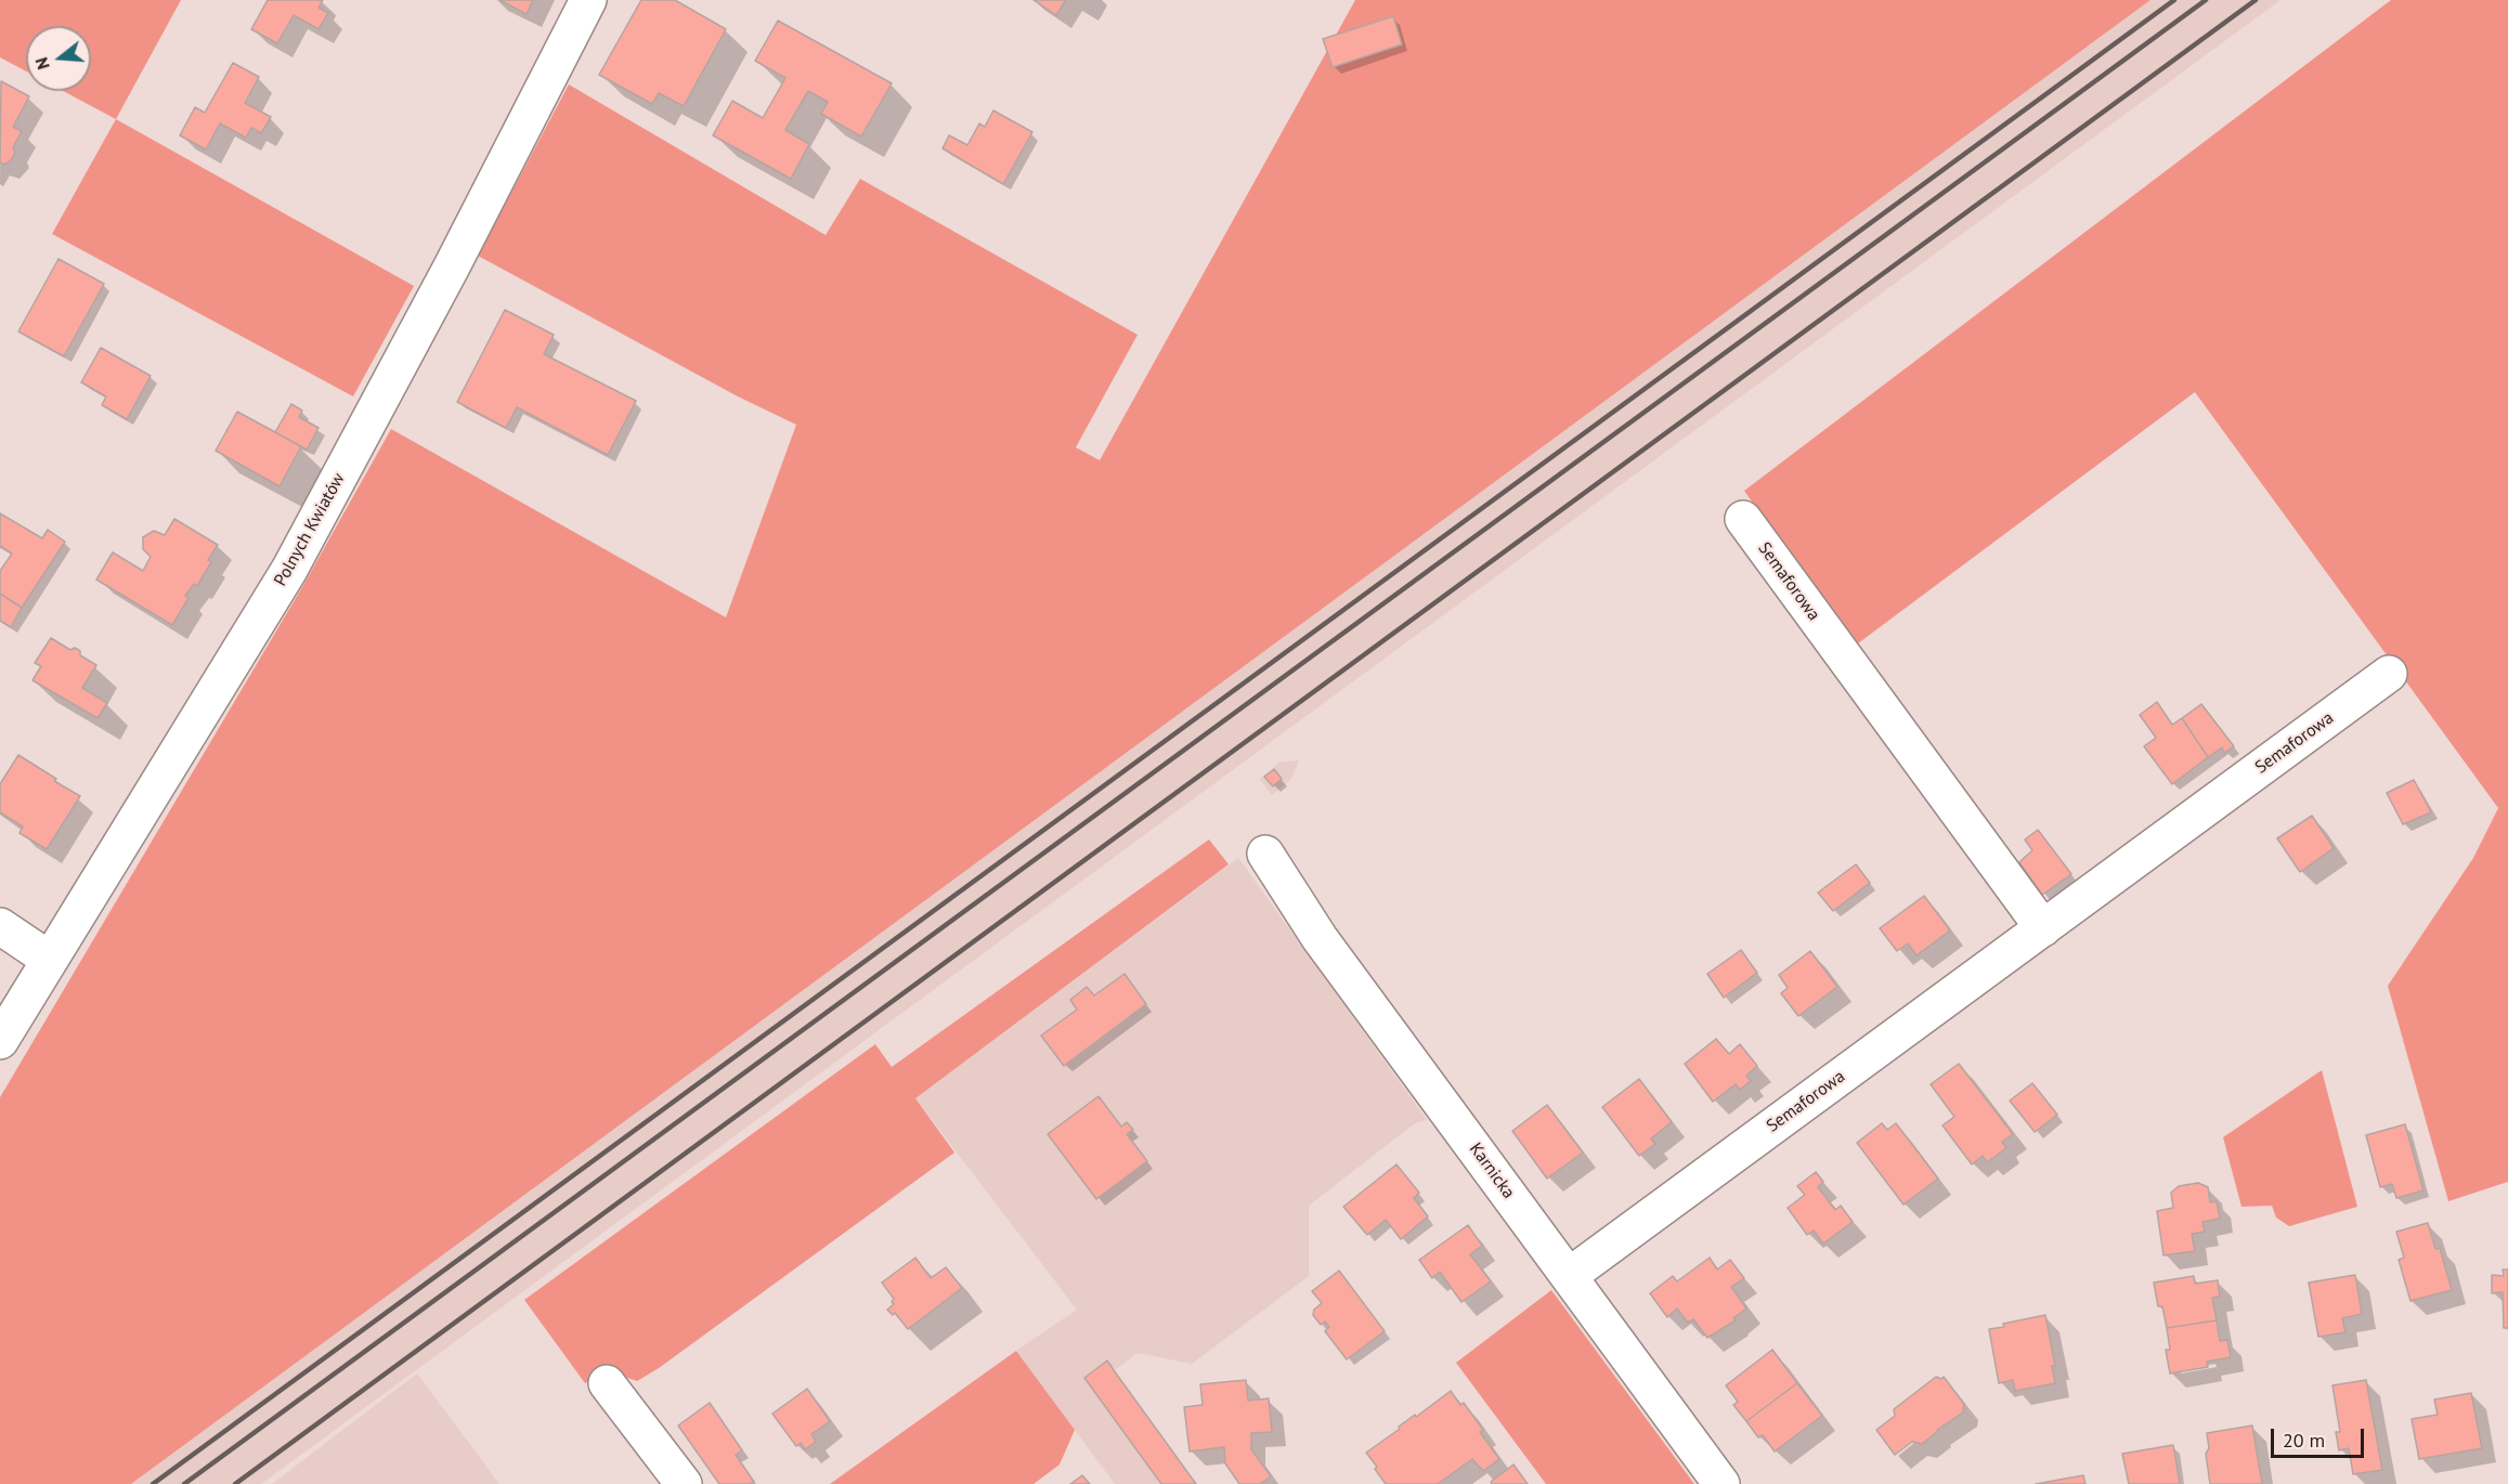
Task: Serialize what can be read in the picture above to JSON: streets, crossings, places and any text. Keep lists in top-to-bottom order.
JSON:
{
  "streets": {
    "street": ["Polnych Kwiatów", "Semaforowa", "Karnicka"]
  },
  "crossings": [
    ["Semaforowa", "Karnicka"]
  ],
  "scale_bar": "20 m",
  "north": "left"
}
